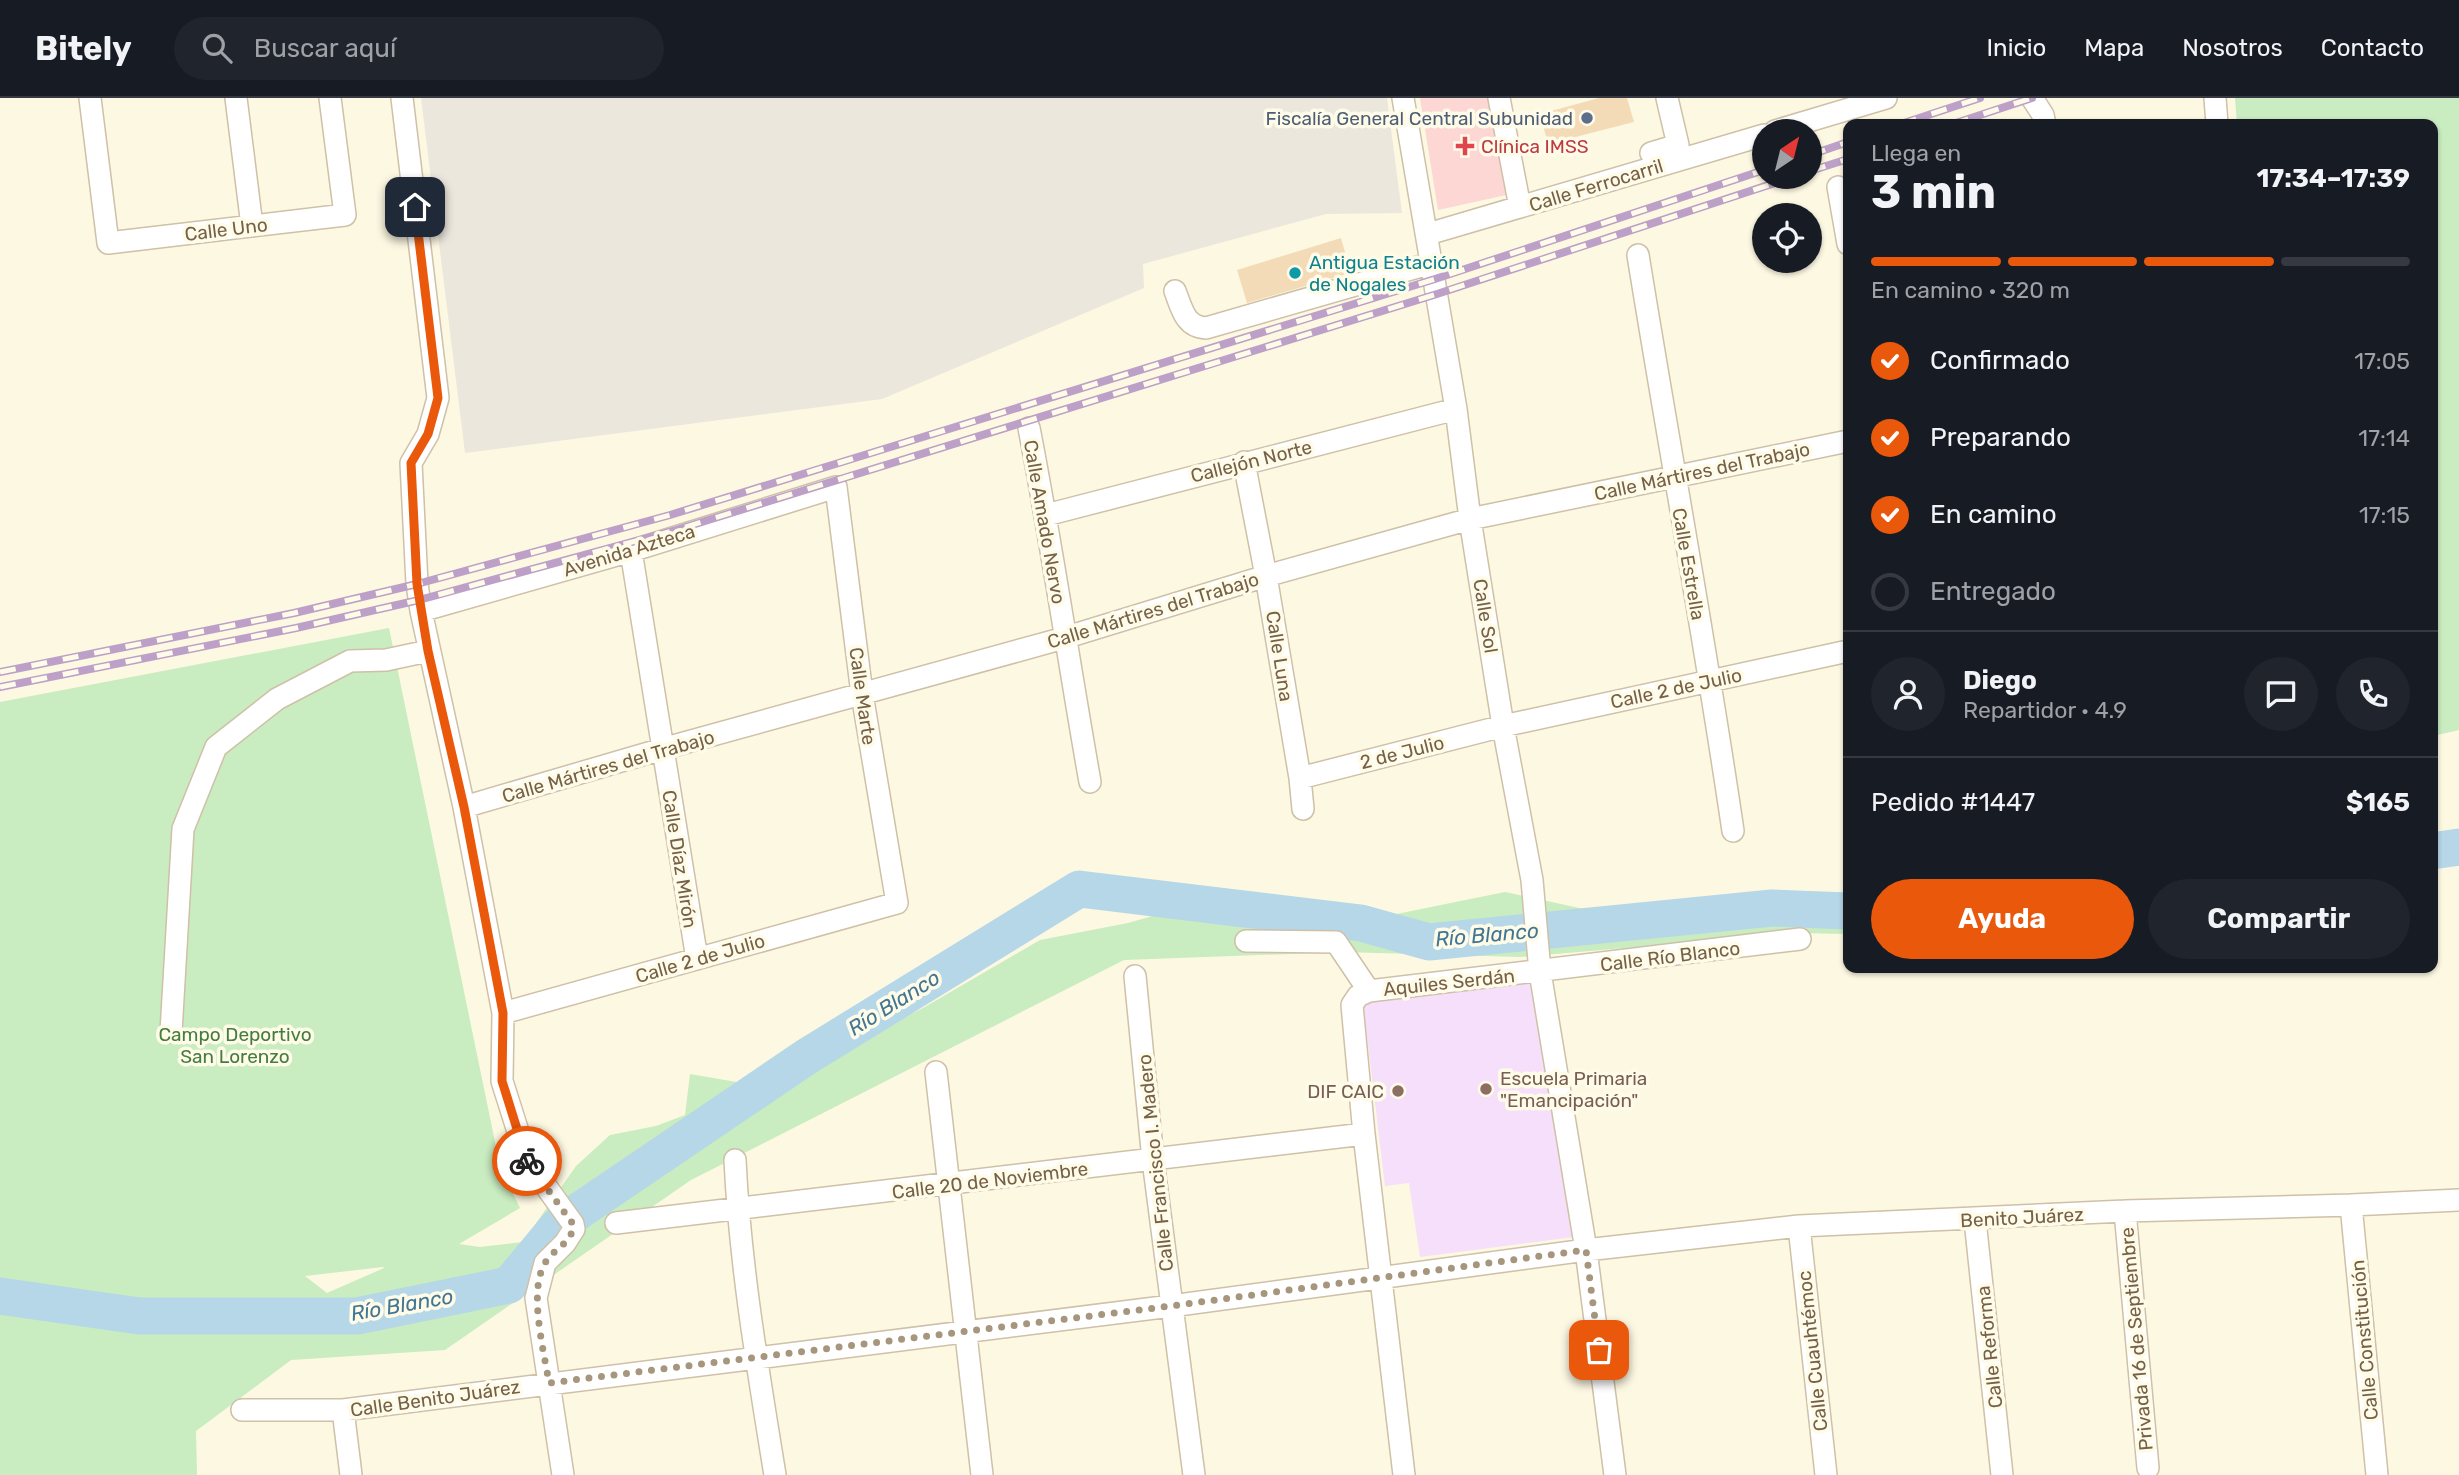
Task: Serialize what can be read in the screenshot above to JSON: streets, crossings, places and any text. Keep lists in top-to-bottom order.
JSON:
{
  "streets": {
    "street": [
      "Calle Ferrocarril",
      "Calle Uno",
      "Callejón Norte",
      "Calle Mártires del Trabajo",
      "Calle Amado Nervo",
      "Avenida Azteca",
      "Calle Estrella",
      "Calle Sol",
      "Calle Luna",
      "Calle 2 de Julio",
      "Calle Marte",
      "2 de Julio",
      "Calle Díaz Mirón",
      "Calle Río Blanco",
      "Aquiles Serdán",
      "Calle Francisco I. Madero",
      "Calle 20 de Noviembre",
      "Benito Juárez",
      "Privada 16 de Septiembre",
      "Calle Constitución",
      "Calle Reforma",
      "Calle Cuauhtémoc",
      "Calle Benito Juárez"
    ]
  },
  "crossings": [
    ["Calle Ferrocarril", "Calle Sol"],
    ["Callejón Norte", "Calle Amado Nervo"],
    ["Callejón Norte", "Calle Sol"],
    ["Callejón Norte", "Calle Luna"],
    ["Calle Mártires del Trabajo", "Calle Amado Nervo"],
    ["Calle Mártires del Trabajo", "Calle Estrella"],
    ["Calle Mártires del Trabajo", "Calle Sol"],
    ["Calle Mártires del Trabajo", "Calle Luna"],
    ["Calle Mártires del Trabajo", "Calle Marte"],
    ["Calle Mártires del Trabajo", "Calle Díaz Mirón"],
    ["Avenida Azteca", "Calle Marte"],
    ["Avenida Azteca", "Calle Díaz Mirón"],
    ["Calle Estrella", "Calle 2 de Julio"],
    ["Calle Sol", "Calle 2 de Julio"],
    ["Calle Sol", "2 de Julio"],
    ["Calle Sol", "Calle Río Blanco"],
    ["Calle Sol", "Aquiles Serdán"],
    ["Calle Sol", "Benito Juárez"],
    ["Calle Sol", "Calle Benito Juárez"],
    ["Calle Luna", "2 de Julio"],
    ["Calle 2 de Julio", "Calle Marte"],
    ["Calle 2 de Julio", "2 de Julio"],
    ["Calle 2 de Julio", "Calle Díaz Mirón"],
    ["Calle Río Blanco", "Aquiles Serdán"],
    ["Calle Francisco I. Madero", "Calle 20 de Noviembre"],
    ["Calle Francisco I. Madero", "Calle Benito Juárez"],
    ["Benito Juárez", "Privada 16 de Septiembre"],
    ["Benito Juárez", "Calle Constitución"],
    ["Benito Juárez", "Calle Reforma"],
    ["Benito Juárez", "Calle Cuauhtémoc"],
    ["Benito Juárez", "Calle Benito Juárez"]
  ],
  "water": ["Río Blanco"],
  "parks": ["Campo Deportivo San Lorenzo"],
  "places": {
    "other": [
      "Fiscalía General Central Subunidad",
      "Antigua Estación de Nogales",
      "Escuela Primaria \"Emancipación\"",
      "DIF CAIC"
    ],
    "health": ["Clínica IMSS"]
  },
  "north": "top right",
  "page": {
    "header": "Bitely",
    "search": "Buscar aquí",
    "nav": [
      "Inicio",
      "Mapa",
      "Nosotros",
      "Contacto"
    ],
    "heading": ["3 min", "Llega en", "17:34–17:39"],
    "panel": [
      "Diego",
      "Repartidor · 4.9",
      "Pedido #1447",
      "$165"
    ],
    "bar": "En camino · 320 m",
    "list": [
      ["Confirmado", "17:05"],
      ["Preparando", "17:14"],
      ["En camino", "17:15"],
      "Entregado"
    ],
    "buttons": ["Ayuda", "Compartir"]
  }
}
